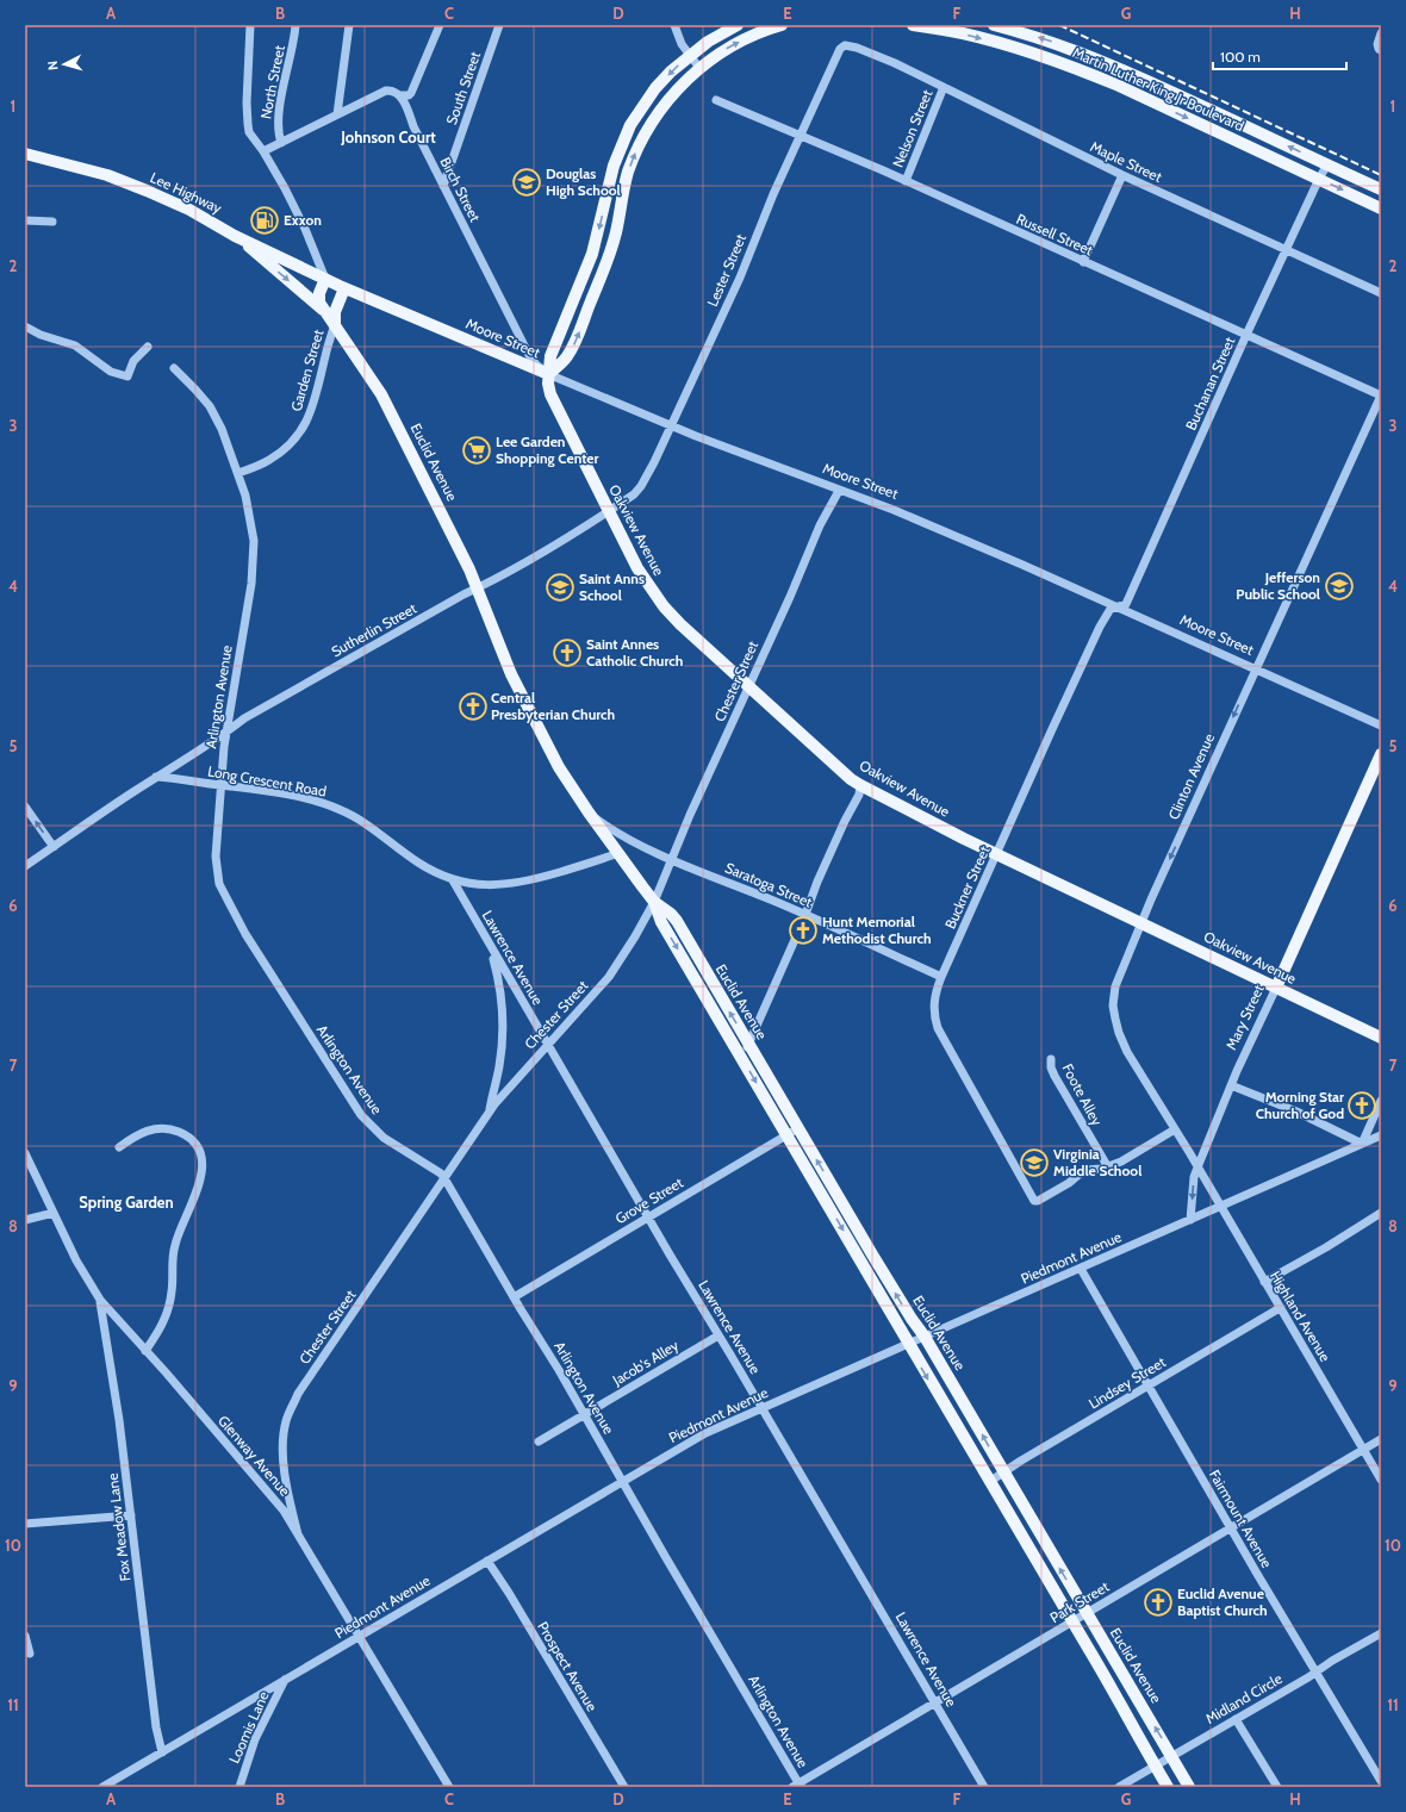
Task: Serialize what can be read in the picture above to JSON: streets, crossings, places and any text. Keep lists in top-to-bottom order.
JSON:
{
  "streets": {
    "main road": [
      "Martin Luther King Jr Boulevard",
      "Lee Highway",
      "Moore Street",
      "Euclid Avenue",
      "Oakview Avenue",
      "Mary Street"
    ],
    "street": [
      "North Street",
      "South Street",
      "Nelson Street",
      "Maple Street",
      "Birch Street",
      "Russell Street",
      "Lester Street",
      "Garden Street",
      "Buchanan Street",
      "Sutherlin Street",
      "Chester Street",
      "Arlington Avenue",
      "Clinton Avenue",
      "Long Crescent Road",
      "Saratoga Street",
      "Buckner Street",
      "Lawrence Avenue",
      "Foote Alley",
      "Grove Street",
      "Piedmont Avenue",
      "Highland Avenue",
      "Jacob's Alley",
      "Lindsey Street",
      "Glenway Avenue",
      "Fairmount Avenue",
      "Fox Meadow Lane",
      "Park Street",
      "Prospect Avenue",
      "Midland Circle",
      "Loomis Lane"
    ]
  },
  "crossings": [
    ["South Street", "Birch Street"],
    ["Martin Luther King Jr Boulevard", "Buchanan Street"],
    ["Nelson Street", "Maple Street"],
    ["Nelson Street", "Russell Street"],
    ["Maple Street", "Lester Street"],
    ["Maple Street", "Buchanan Street"],
    ["Birch Street", "Moore Street"],
    ["Birch Street", "Oakview Avenue"],
    ["Lee Highway", "Moore Street"],
    ["Lee Highway", "Euclid Avenue"],
    ["Russell Street", "Lester Street"],
    ["Russell Street", "Buchanan Street"],
    ["Russell Street", "Clinton Avenue"],
    ["Lester Street", "Moore Street"],
    ["Lester Street", "Oakview Avenue"],
    ["Lester Street", "Sutherlin Street"],
    ["Moore Street", "Buchanan Street"],
    ["Moore Street", "Oakview Avenue"],
    ["Moore Street", "Chester Street"],
    ["Moore Street", "Clinton Avenue"],
    ["Moore Street", "Buckner Street"],
    ["Garden Street", "Euclid Avenue"],
    ["Garden Street", "Arlington Avenue"],
    ["Buchanan Street", "Buckner Street"],
    ["Euclid Avenue", "Sutherlin Street"],
    ["Euclid Avenue", "Chester Street"],
    ["Euclid Avenue", "Long Crescent Road"],
    ["Euclid Avenue", "Saratoga Street"],
    ["Euclid Avenue", "Grove Street"],
    ["Euclid Avenue", "Piedmont Avenue"],
    ["Euclid Avenue", "Lindsey Street"],
    ["Euclid Avenue", "Park Street"],
    ["Euclid Avenue", "Midland Circle"],
    ["Oakview Avenue", "Sutherlin Street"],
    ["Oakview Avenue", "Chester Street"],
    ["Oakview Avenue", "Clinton Avenue"],
    ["Oakview Avenue", "Buckner Street"],
    ["Oakview Avenue", "Mary Street"],
    ["Sutherlin Street", "Arlington Avenue"],
    ["Sutherlin Street", "Long Crescent Road"],
    ["Chester Street", "Arlington Avenue"],
    ["Chester Street", "Saratoga Street"],
    ["Chester Street", "Lawrence Avenue"],
    ["Chester Street", "Glenway Avenue"],
    ["Arlington Avenue", "Long Crescent Road"],
    ["Arlington Avenue", "Grove Street"],
    ["Arlington Avenue", "Piedmont Avenue"],
    ["Arlington Avenue", "Jacob's Alley"],
    ["Arlington Avenue", "Park Street"],
    ["Clinton Avenue", "Mary Street"],
    ["Clinton Avenue", "Highland Avenue"],
    ["Long Crescent Road", "Lawrence Avenue"],
    ["Saratoga Street", "Buckner Street"],
    ["Buckner Street", "Foote Alley"],
    ["Lawrence Avenue", "Grove Street"],
    ["Lawrence Avenue", "Piedmont Avenue"],
    ["Lawrence Avenue", "Jacob's Alley"],
    ["Lawrence Avenue", "Park Street"],
    ["Mary Street", "Piedmont Avenue"],
    ["Mary Street", "Highland Avenue"],
    ["Piedmont Avenue", "Highland Avenue"],
    ["Piedmont Avenue", "Glenway Avenue"],
    ["Piedmont Avenue", "Fairmount Avenue"],
    ["Piedmont Avenue", "Fox Meadow Lane"],
    ["Piedmont Avenue", "Prospect Avenue"],
    ["Piedmont Avenue", "Loomis Lane"],
    ["Highland Avenue", "Lindsey Street"],
    ["Highland Avenue", "Park Street"],
    ["Lindsey Street", "Fairmount Avenue"],
    ["Glenway Avenue", "Fox Meadow Lane"],
    ["Fairmount Avenue", "Park Street"],
    ["Fairmount Avenue", "Midland Circle"]
  ],
  "districts": ["Johnson Court", "Spring Garden"],
  "places": {
    "school or university": [
      "Douglas High School",
      "Jefferson Public School",
      "Saint Anns School",
      "Virginia Middle School"
    ],
    "fuel station": ["Exxon"],
    "supermarket": ["Lee Garden Shopping Center"],
    "church": [
      "Saint Annes Catholic Church",
      "Central Presbyterian Church",
      "Hunt Memorial Methodist Church",
      "Morning Star Church of God",
      "Euclid Avenue Baptist Church"
    ]
  },
  "scale_bar": "100 m",
  "north": "left",
  "grid": {
    "columns": [
      "A",
      "B",
      "C",
      "D",
      "E",
      "F",
      "G",
      "H"
    ],
    "rows": [
      "1",
      "2",
      "3",
      "4",
      "5",
      "6",
      "7",
      "8",
      "9",
      "10",
      "11"
    ]
  }
}
